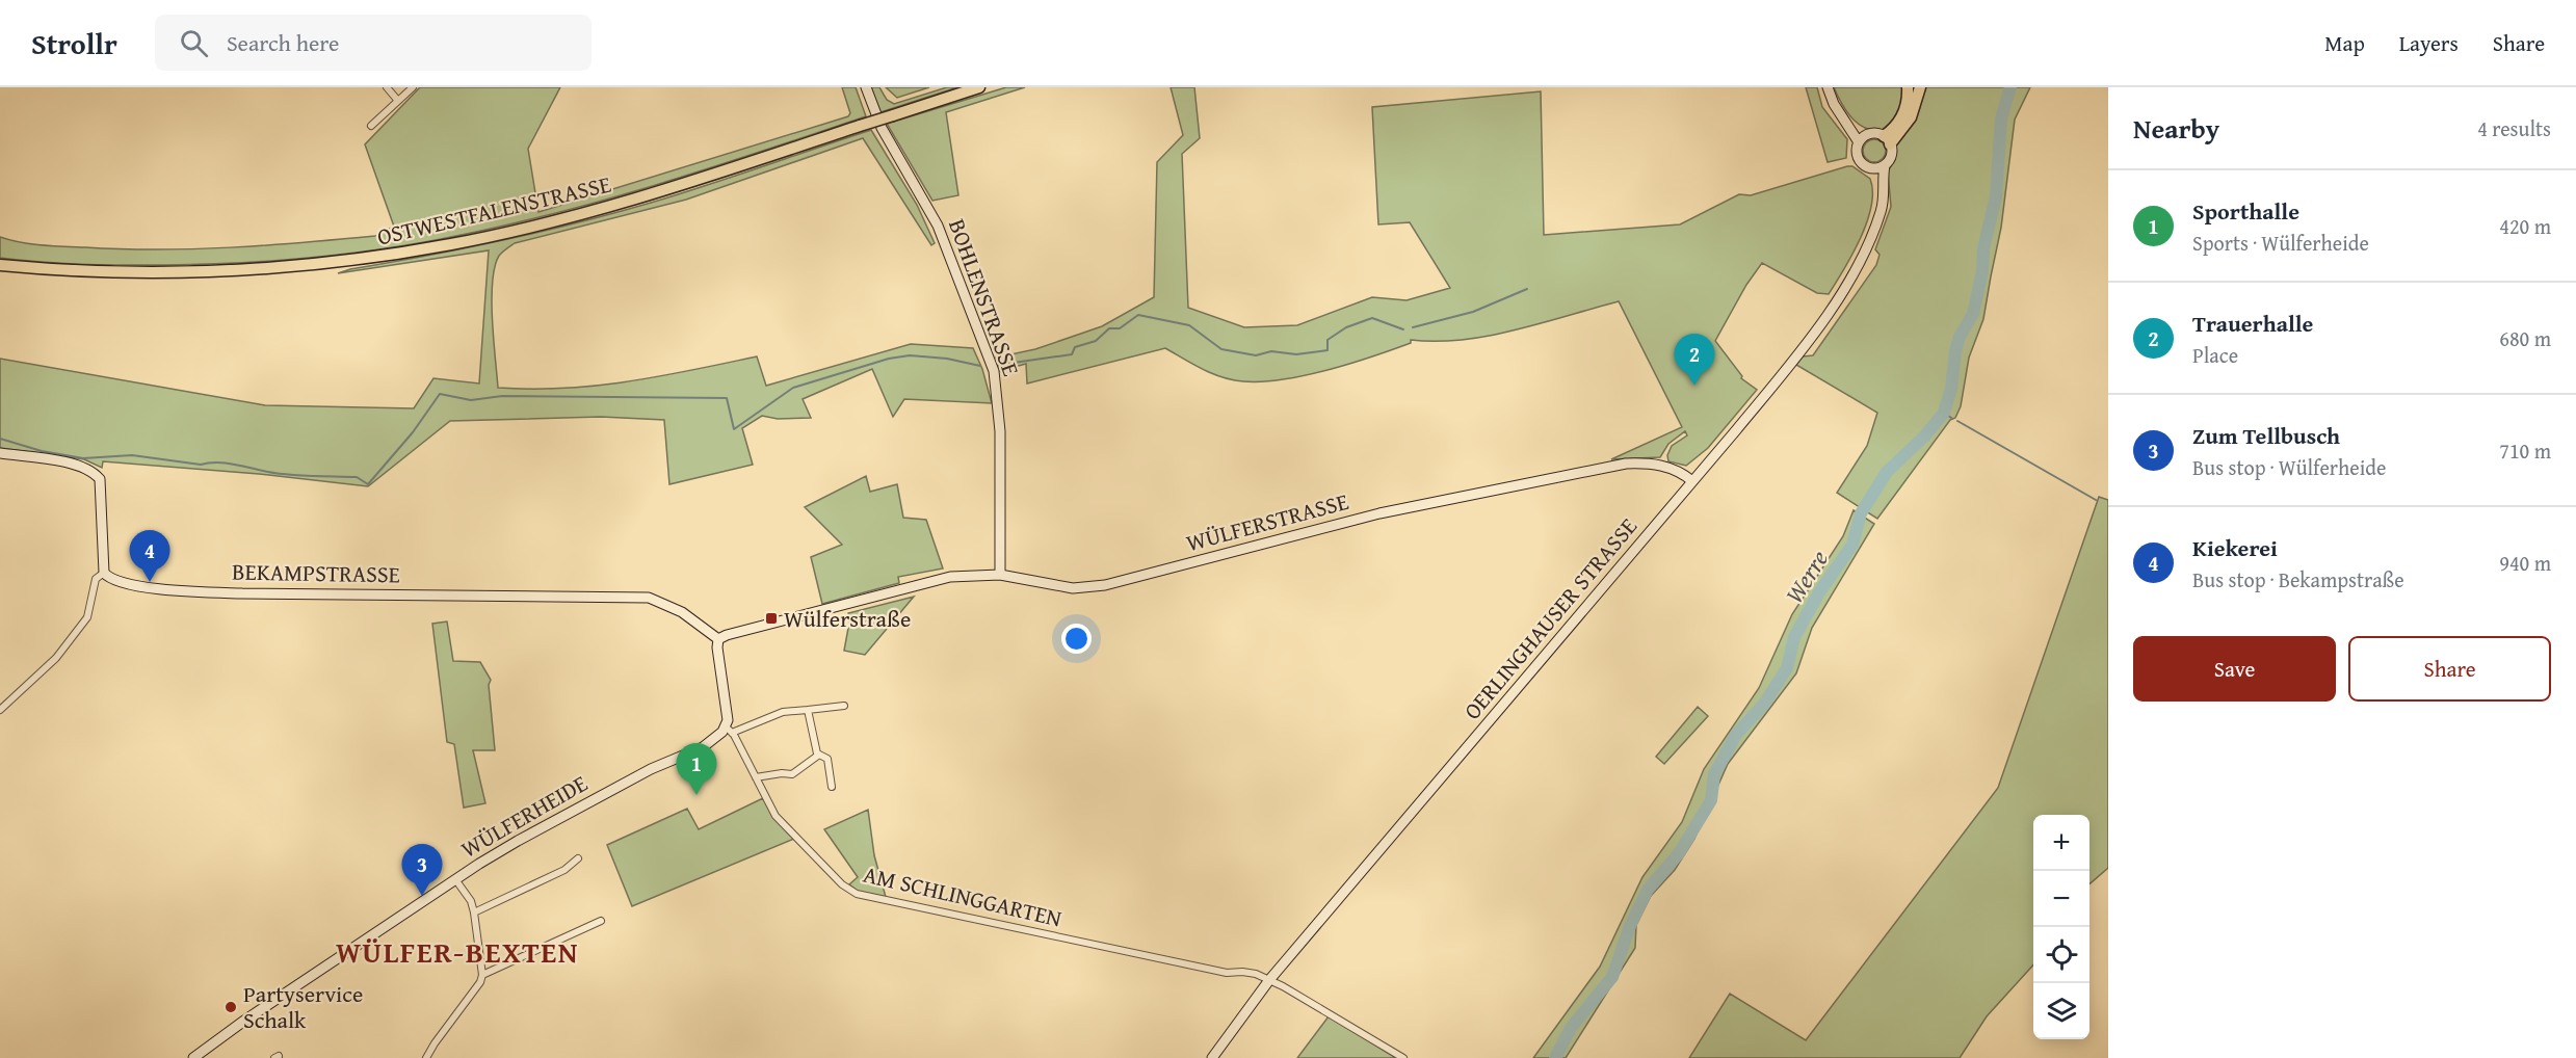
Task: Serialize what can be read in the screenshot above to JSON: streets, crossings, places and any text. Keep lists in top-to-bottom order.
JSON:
{
  "streets": {
    "main road": ["OSTWESTFALENSTRASSE"],
    "street": [
      "BOHLENSTRASSE",
      "WÜLFERSTRASSE",
      "BEKAMPSTRASSE",
      "OERLINGHAUSER STRASSE",
      "WÜLFERHEIDE",
      "AM SCHLINGGARTEN"
    ]
  },
  "crossings": [
    ["BOHLENSTRASSE", "WÜLFERSTRASSE"],
    ["WÜLFERSTRASSE", "BEKAMPSTRASSE"],
    ["WÜLFERSTRASSE", "OERLINGHAUSER STRASSE"],
    ["OERLINGHAUSER STRASSE", "AM SCHLINGGARTEN"],
    ["WÜLFERHEIDE", "AM SCHLINGGARTEN"]
  ],
  "districts": ["WÜLFER-BEXTEN"],
  "water": ["Werre"],
  "places": {
    "transit": ["Wülferstraße"],
    "other": ["Partyservice Schalk"]
  },
  "page": {
    "header": "Strollr",
    "search": "Search here",
    "nav": ["Map", "Layers", "Share"],
    "heading": ["Nearby", "4 results"],
    "list": [
      {
        "mark": "1",
        "name": "Sporthalle",
        "note": "Sports · Wülferheide",
        "value": "420 m"
      },
      {
        "mark": "2",
        "name": "Trauerhalle",
        "note": "Place",
        "value": "680 m"
      },
      {
        "mark": "3",
        "name": "Zum Tellbusch",
        "note": "Bus stop · Wülferheide",
        "value": "710 m"
      },
      {
        "mark": "4",
        "name": "Kiekerei",
        "note": "Bus stop · Bekampstraße",
        "value": "940 m"
      }
    ],
    "pins": [
      "2",
      "4",
      "1",
      "3"
    ],
    "buttons": ["Save", "Share"],
    "map_buttons": ["+", "−"]
  }
}
